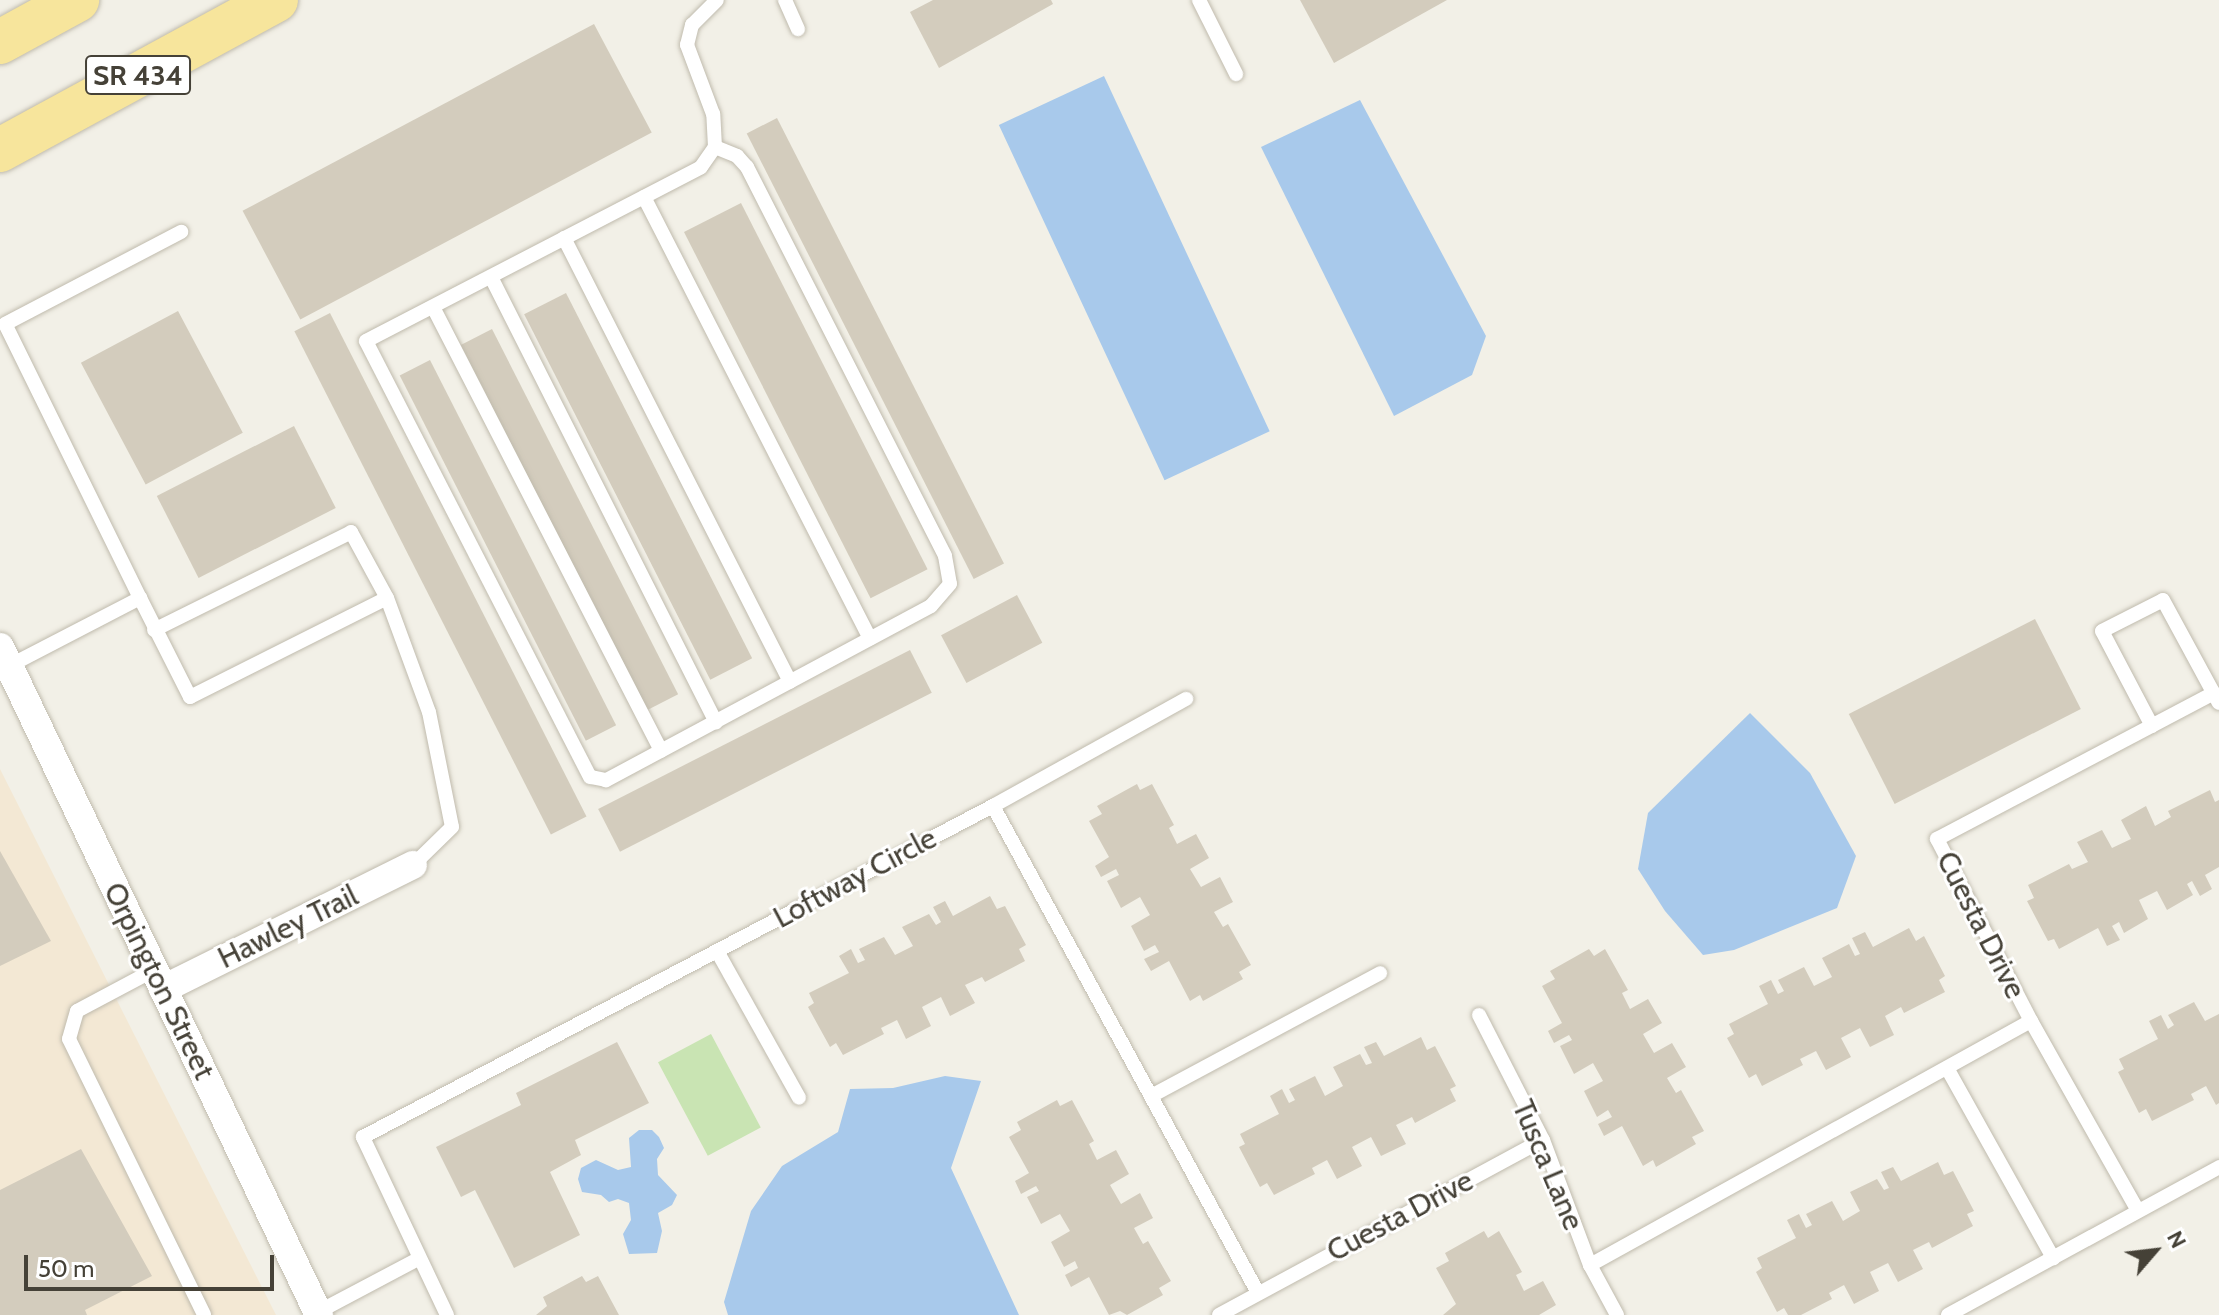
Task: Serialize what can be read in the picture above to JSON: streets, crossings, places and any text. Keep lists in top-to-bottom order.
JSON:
{
  "streets": {
    "main road": ["SR 434"],
    "street": ["Hawley Trail", "Orpington Street"],
    "lane": ["Loftway Circle", "Cuesta Drive", "Tusca Lane"]
  },
  "crossings": [
    ["Cuesta Drive", "Tusca Lane"],
    ["Hawley Trail", "Orpington Street"]
  ],
  "scale_bar": "50 m",
  "north": "top right"
}
